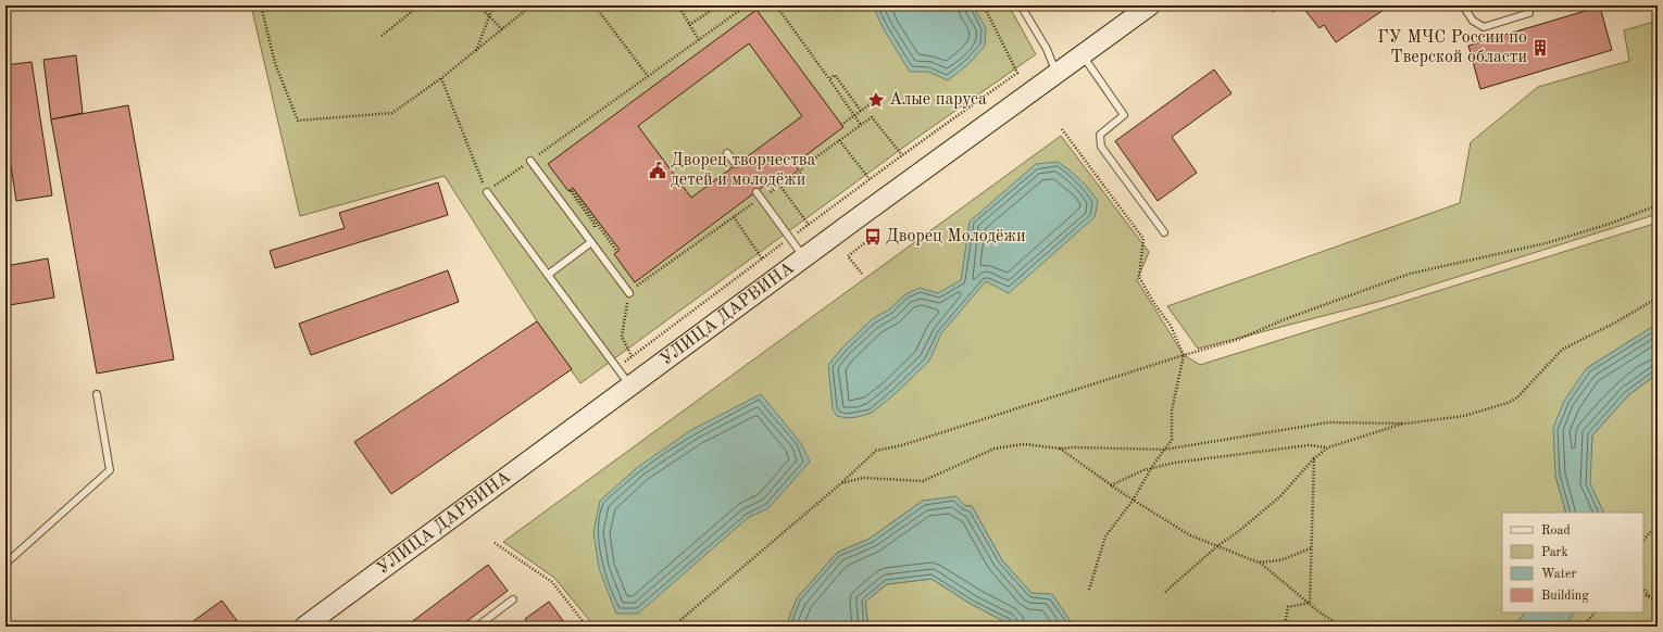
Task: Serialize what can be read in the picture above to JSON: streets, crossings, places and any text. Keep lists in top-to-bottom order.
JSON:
{
  "streets": {
    "main road": ["УЛИЦА ДАРВИНА"]
  },
  "places": {
    "building": ["ГУ МЧС России по Тверской области"],
    "place": ["Алые паруса"],
    "public building": ["Дворец творчества детей и молодёжи"],
    "bus stop": ["Дворец Молодёжи"]
  },
  "legend": [
    "Road",
    "Park",
    "Water",
    "Building"
  ]
}
